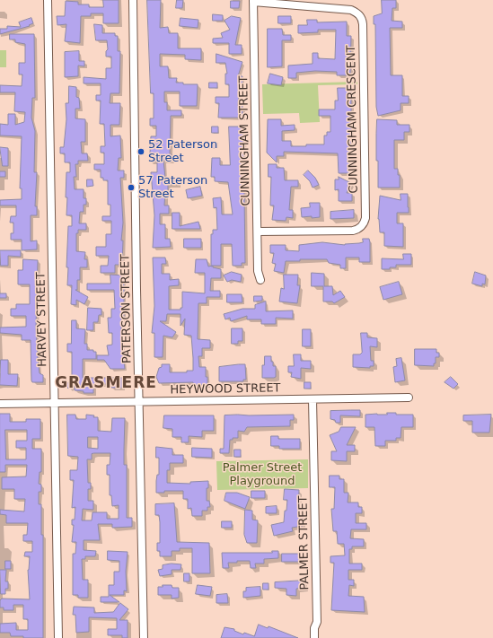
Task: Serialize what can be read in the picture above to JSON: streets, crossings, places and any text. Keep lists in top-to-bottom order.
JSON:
{
  "streets": {
    "street": [
      "CUNNINGHAM CRESCENT",
      "CUNNINGHAM STREET",
      "PATERSON STREET",
      "HARVEY STREET",
      "HEYWOOD STREET",
      "PALMER STREET"
    ]
  },
  "crossings": [
    ["CUNNINGHAM CRESCENT", "CUNNINGHAM STREET"],
    ["PATERSON STREET", "HEYWOOD STREET"],
    ["HARVEY STREET", "HEYWOOD STREET"],
    ["HEYWOOD STREET", "PALMER STREET"]
  ],
  "districts": ["GRASMERE"],
  "parks": ["Palmer Street Playground"],
  "places": ["52 Paterson Street", "57 Paterson Street"]
}
